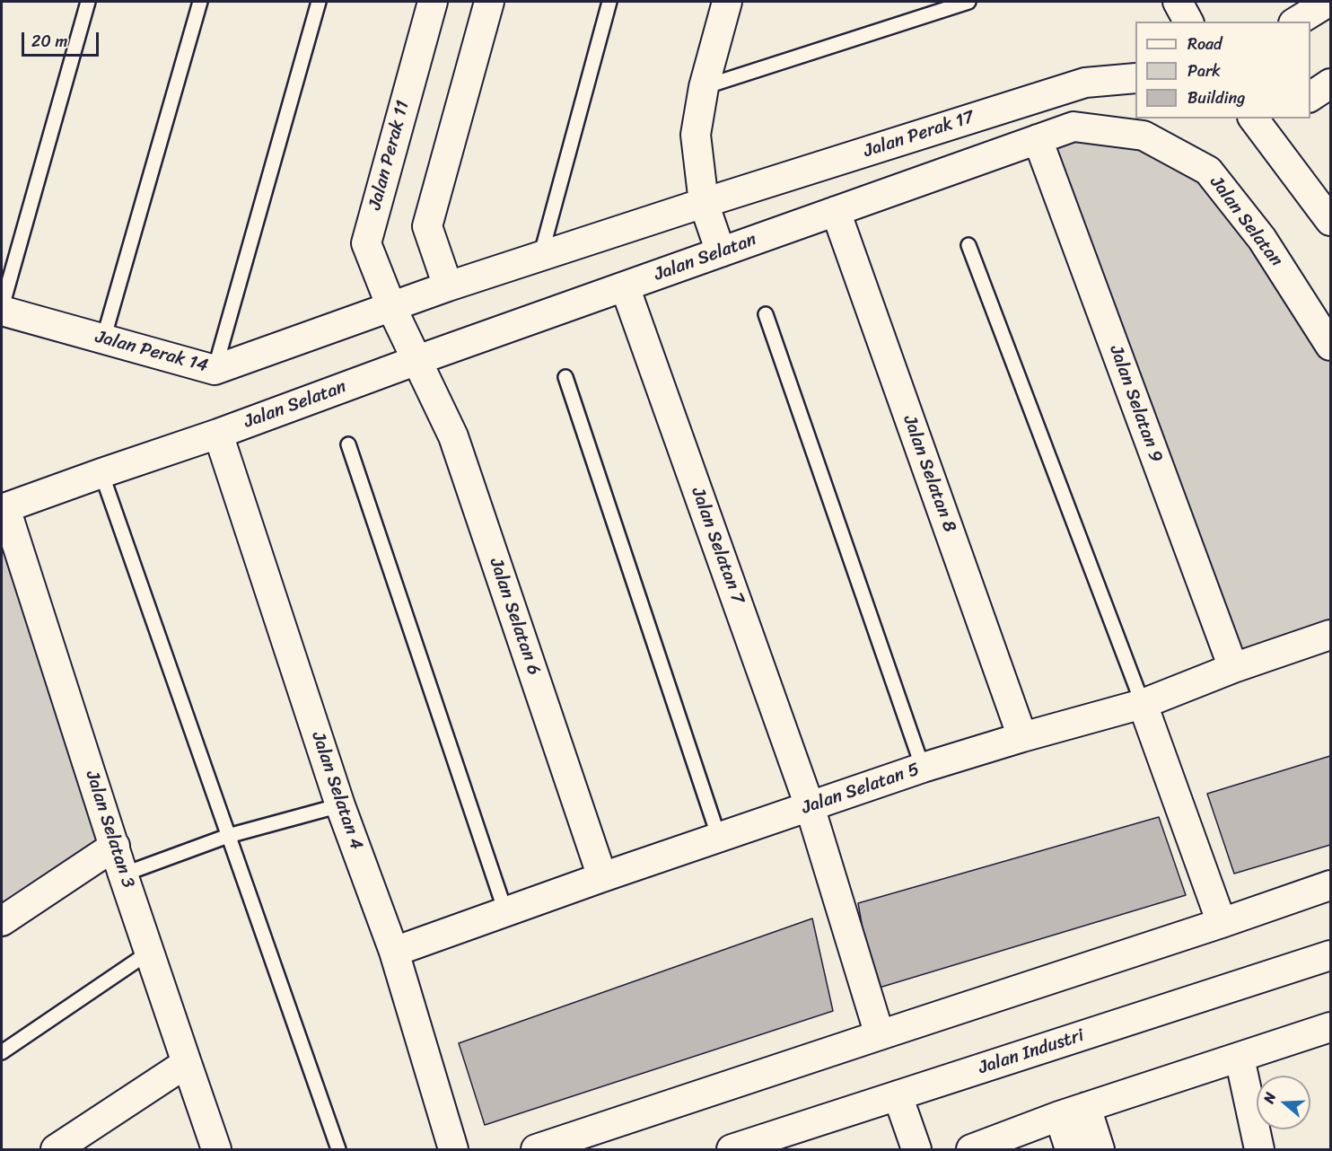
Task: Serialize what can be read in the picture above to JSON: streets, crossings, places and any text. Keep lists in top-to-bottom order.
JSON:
{
  "streets": {
    "street": [
      "Jalan Perak 17",
      "Jalan Perak 11",
      "Jalan Selatan",
      "Jalan Perak 14",
      "Jalan Selatan 9",
      "Jalan Selatan 8",
      "Jalan Selatan 7",
      "Jalan Selatan 6",
      "Jalan Selatan 5",
      "Jalan Selatan 4",
      "Jalan Selatan 3",
      "Jalan Industri"
    ]
  },
  "crossings": [
    ["Jalan Perak 17", "Jalan Perak 14"],
    ["Jalan Perak 11", "Jalan Selatan"],
    ["Jalan Perak 11", "Jalan Perak 14"],
    ["Jalan Perak 11", "Jalan Selatan 6"],
    ["Jalan Selatan", "Jalan Selatan 9"],
    ["Jalan Selatan", "Jalan Selatan 8"],
    ["Jalan Selatan", "Jalan Selatan 7"],
    ["Jalan Selatan", "Jalan Selatan 6"],
    ["Jalan Selatan", "Jalan Selatan 4"],
    ["Jalan Selatan", "Jalan Selatan 3"],
    ["Jalan Selatan 9", "Jalan Selatan 5"],
    ["Jalan Selatan 8", "Jalan Selatan 5"],
    ["Jalan Selatan 7", "Jalan Selatan 5"],
    ["Jalan Selatan 6", "Jalan Selatan 5"],
    ["Jalan Selatan 5", "Jalan Selatan 4"]
  ],
  "legend": ["Road", "Park", "Building"],
  "scale_bar": "20 m",
  "north": "left"
}
